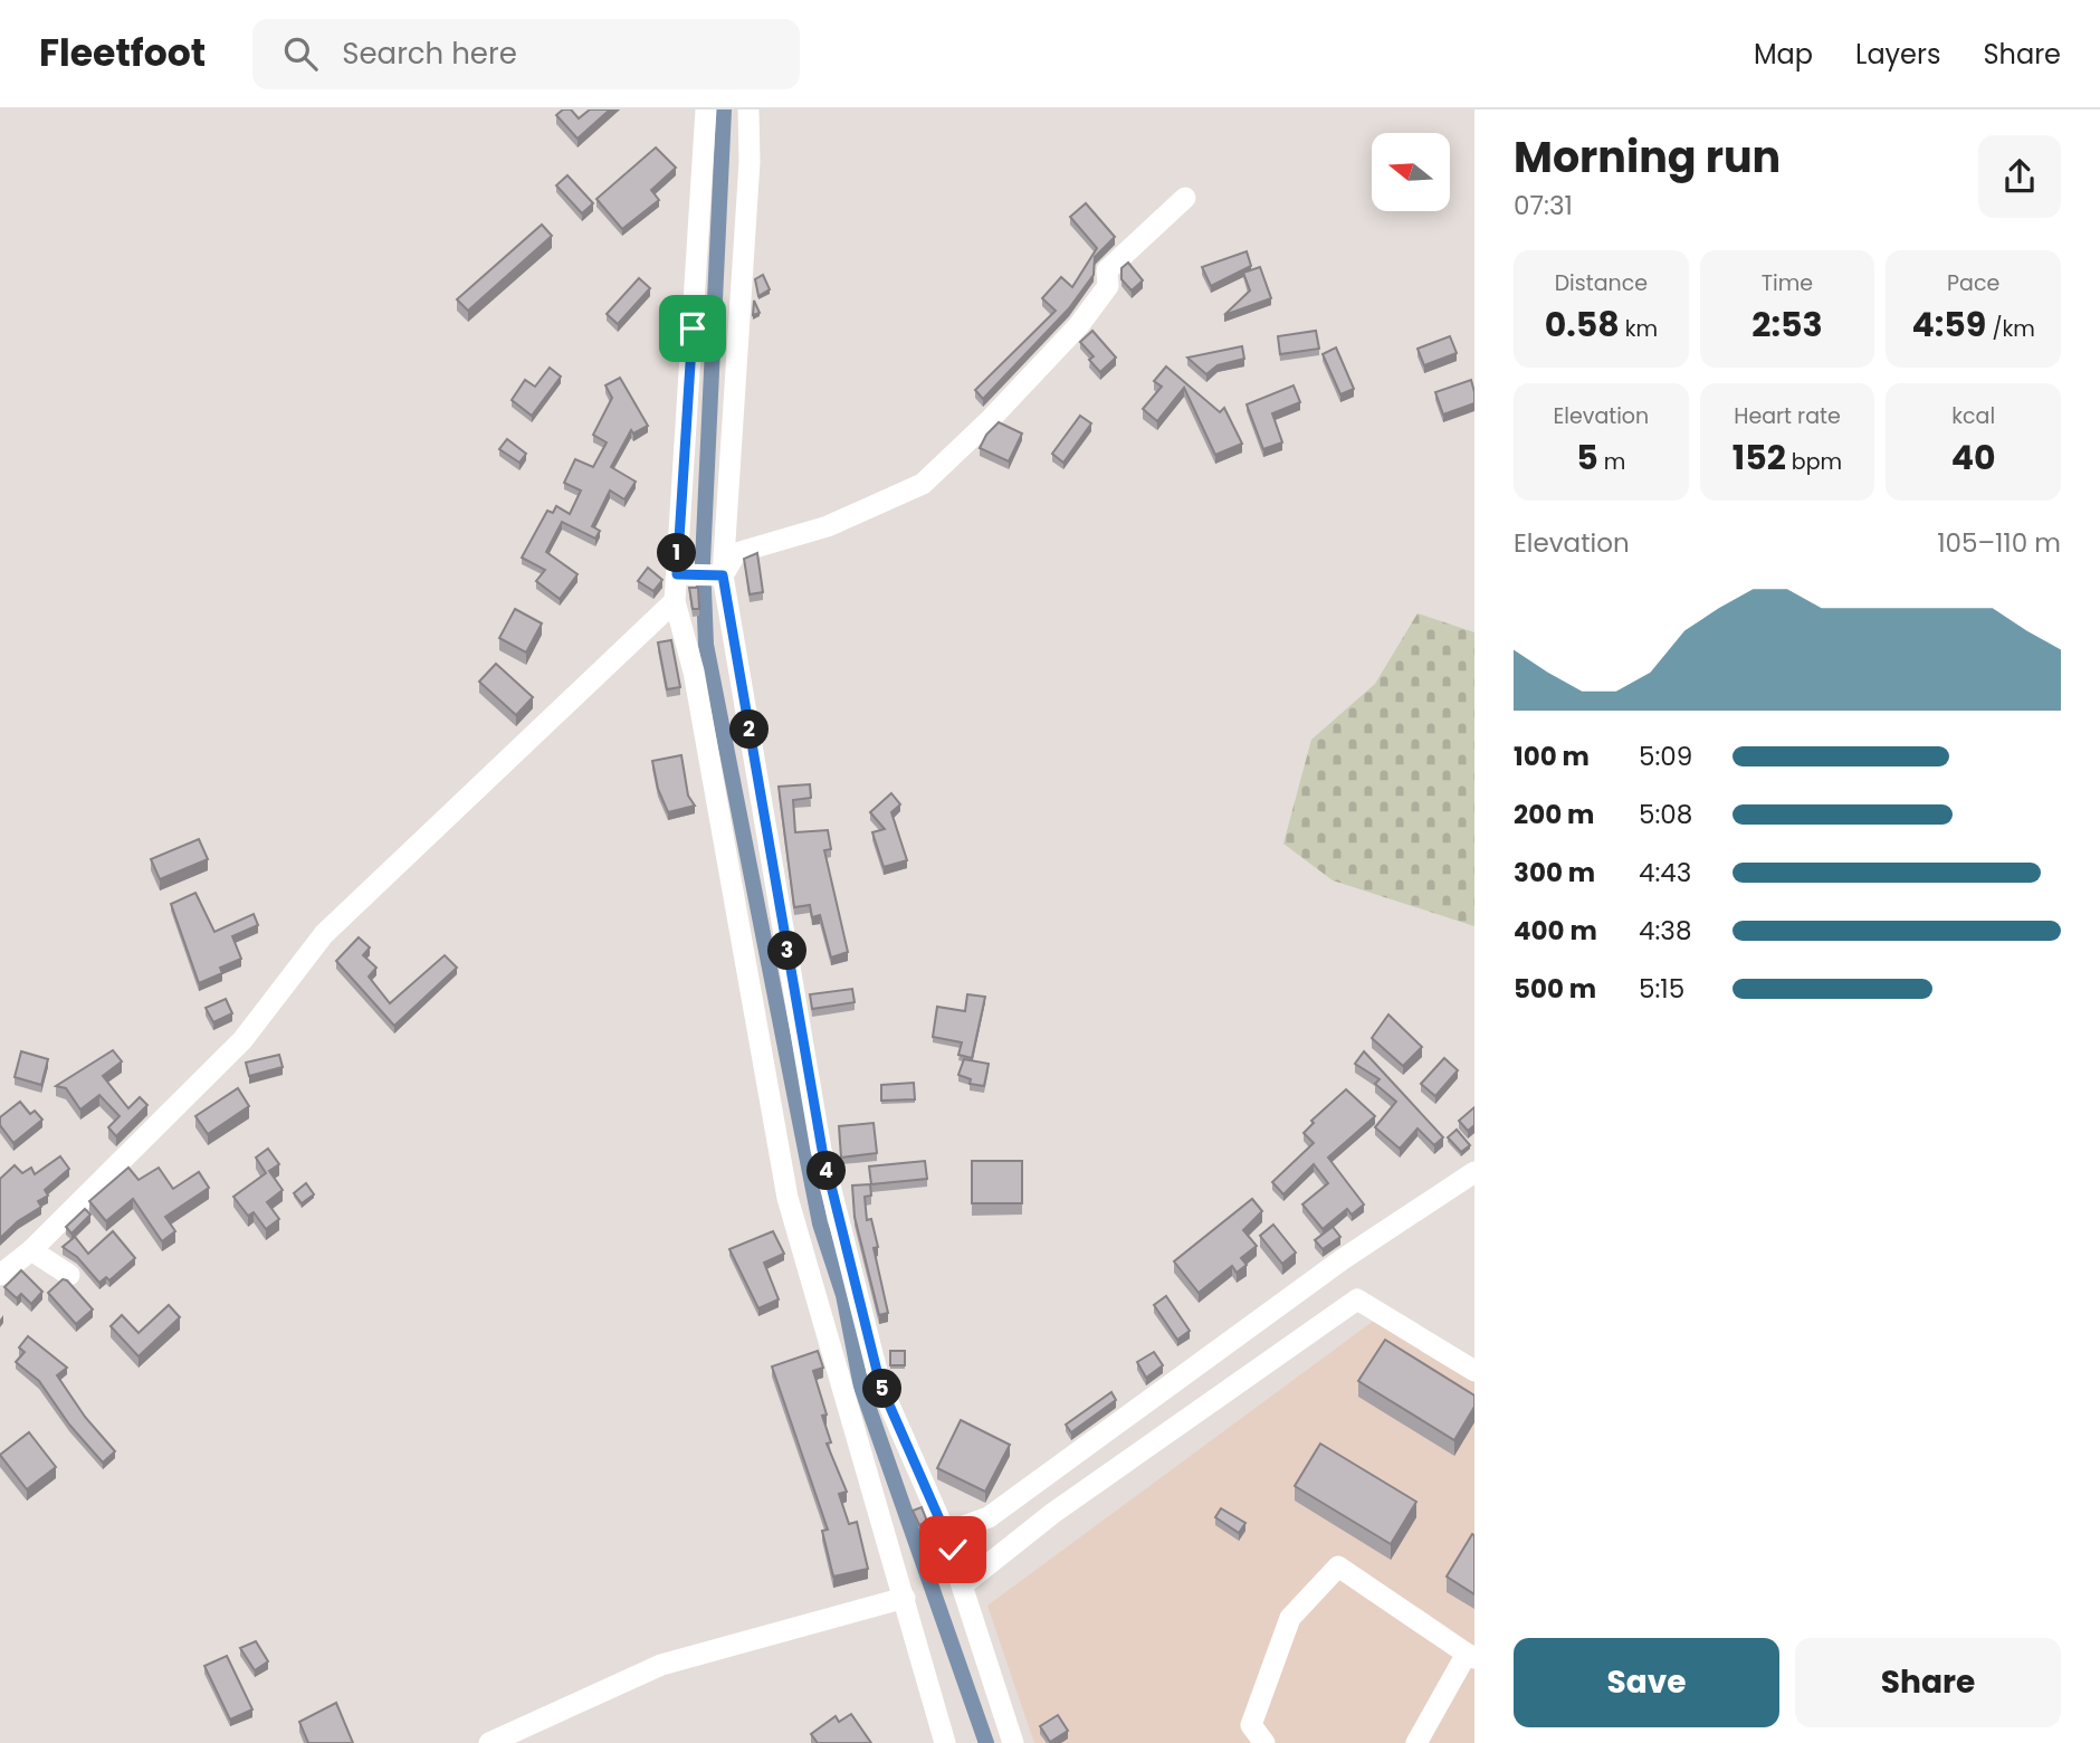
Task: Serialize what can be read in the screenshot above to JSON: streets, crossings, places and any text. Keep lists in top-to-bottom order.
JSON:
{
  "north": "left",
  "page": {
    "header": "Fleetfoot",
    "search": "Search here",
    "nav": ["Map", "Layers", "Share"],
    "heading": ["Morning run", "07:31"],
    "stats": [
      ["Distance", "0.58 km"],
      ["Time", "2:53"],
      ["Pace", "4:59 /km"],
      ["Elevation", "5 m"],
      ["Heart rate", "152 bpm"],
      ["kcal", "40"]
    ],
    "chart": ["Elevation", "105–110 m"],
    "pins": [
      "1",
      "2",
      "3",
      "4",
      "5"
    ],
    "list": [
      {
        "name": "100 m",
        "note": "5:09"
      },
      {
        "name": "200 m",
        "note": "5:08"
      },
      {
        "name": "300 m",
        "note": "4:43"
      },
      {
        "name": "400 m",
        "note": "4:38"
      },
      {
        "name": "500 m",
        "note": "5:15"
      }
    ],
    "buttons": ["Save", "Share"]
  }
}
